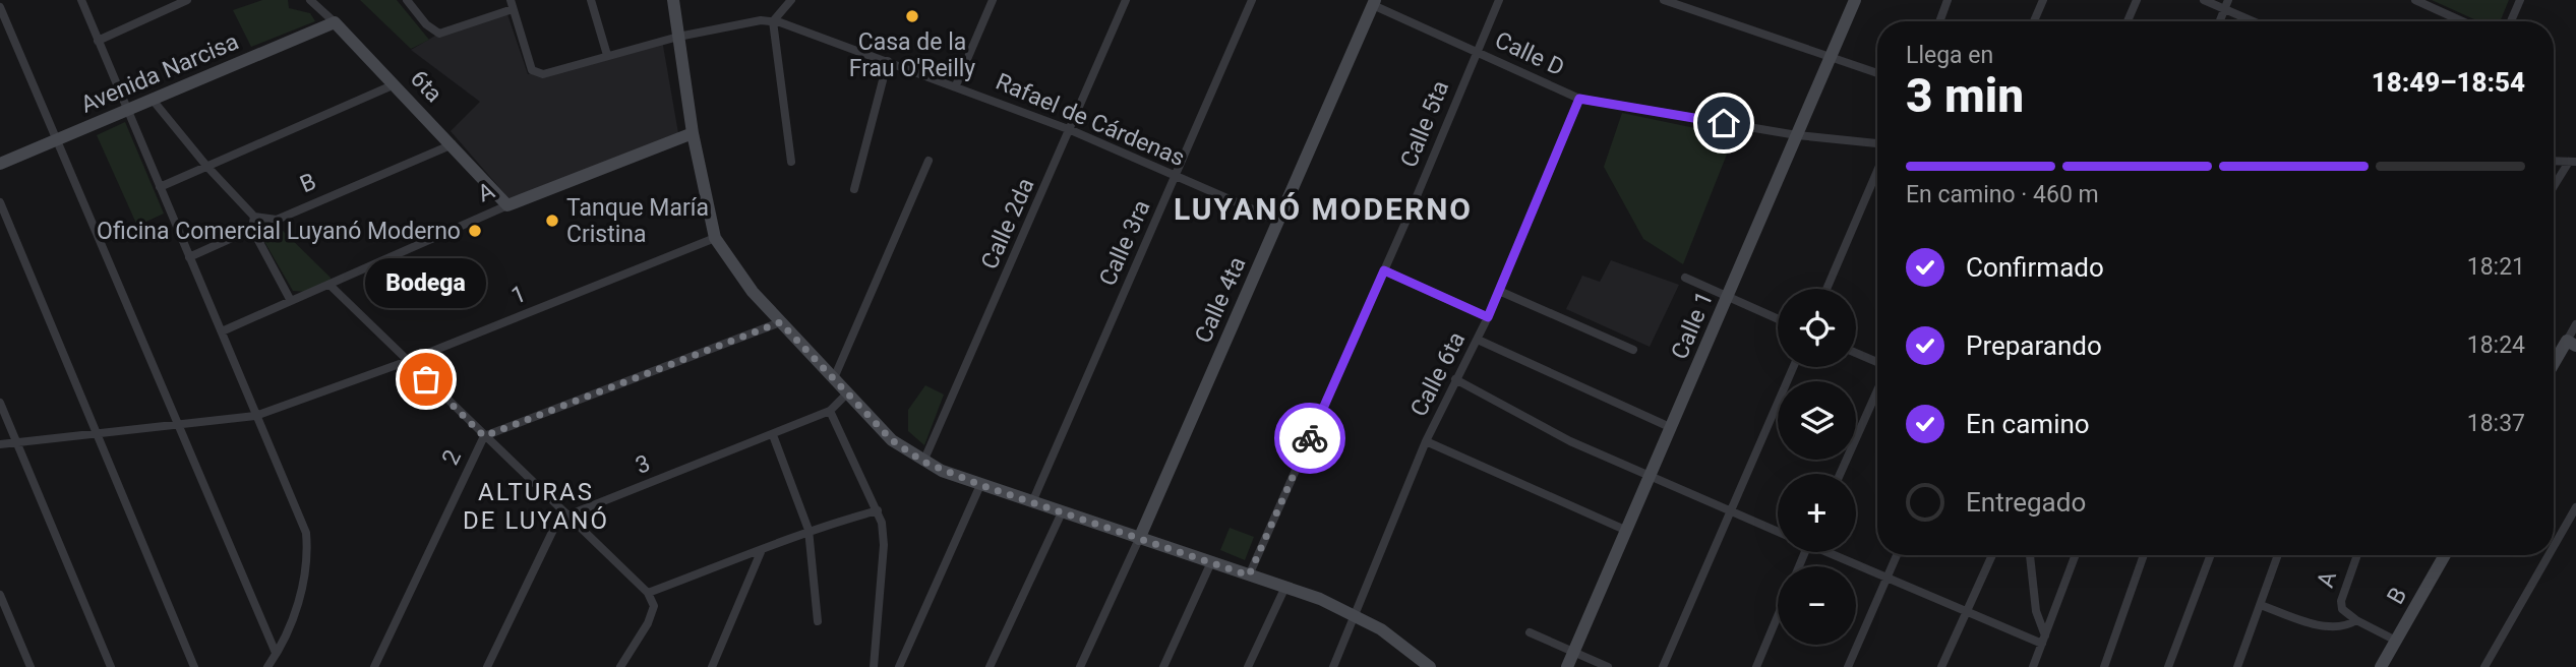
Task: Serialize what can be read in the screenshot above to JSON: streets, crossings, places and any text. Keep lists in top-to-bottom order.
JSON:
{
  "streets": {
    "street": [
      "Calle D",
      "Avenida Narcisa",
      "6ta",
      "Rafael de Cárdenas",
      "Calle 5ta",
      "B",
      "A",
      "Calle 2da",
      "Calle 3ra",
      "1",
      "Calle 4ta",
      "Calle 1",
      "Calle 6ta",
      "2",
      "3"
    ]
  },
  "crossings": [
    ["Calle D", "Calle 5ta"],
    ["Calle D", "Calle 4ta"],
    ["Calle D", "Calle 1"],
    ["Calle D", "Calle 6ta"],
    ["Avenida Narcisa", "6ta"],
    ["6ta", "B"],
    ["6ta", "A"],
    ["Rafael de Cárdenas", "Calle 2da"],
    ["Rafael de Cárdenas", "Calle 3ra"],
    ["Rafael de Cárdenas", "Calle 4ta"]
  ],
  "districts": ["LUYANÓ MODERNO", "ALTURAS DE LUYANÓ"],
  "places": [
    "Casa de la Frau O'Reilly",
    "Tanque María Cristina",
    "Oficina Comercial Luyanó Moderno",
    "Bodega"
  ],
  "page": {
    "heading": ["3 min", "Llega en", "18:49–18:54"],
    "bar": "En camino · 460 m",
    "list": [
      ["Confirmado", "18:21"],
      ["Preparando", "18:24"],
      ["En camino", "18:37"],
      "Entregado"
    ],
    "bubble": "Bodega",
    "map_buttons": ["+", "−"]
  }
}
